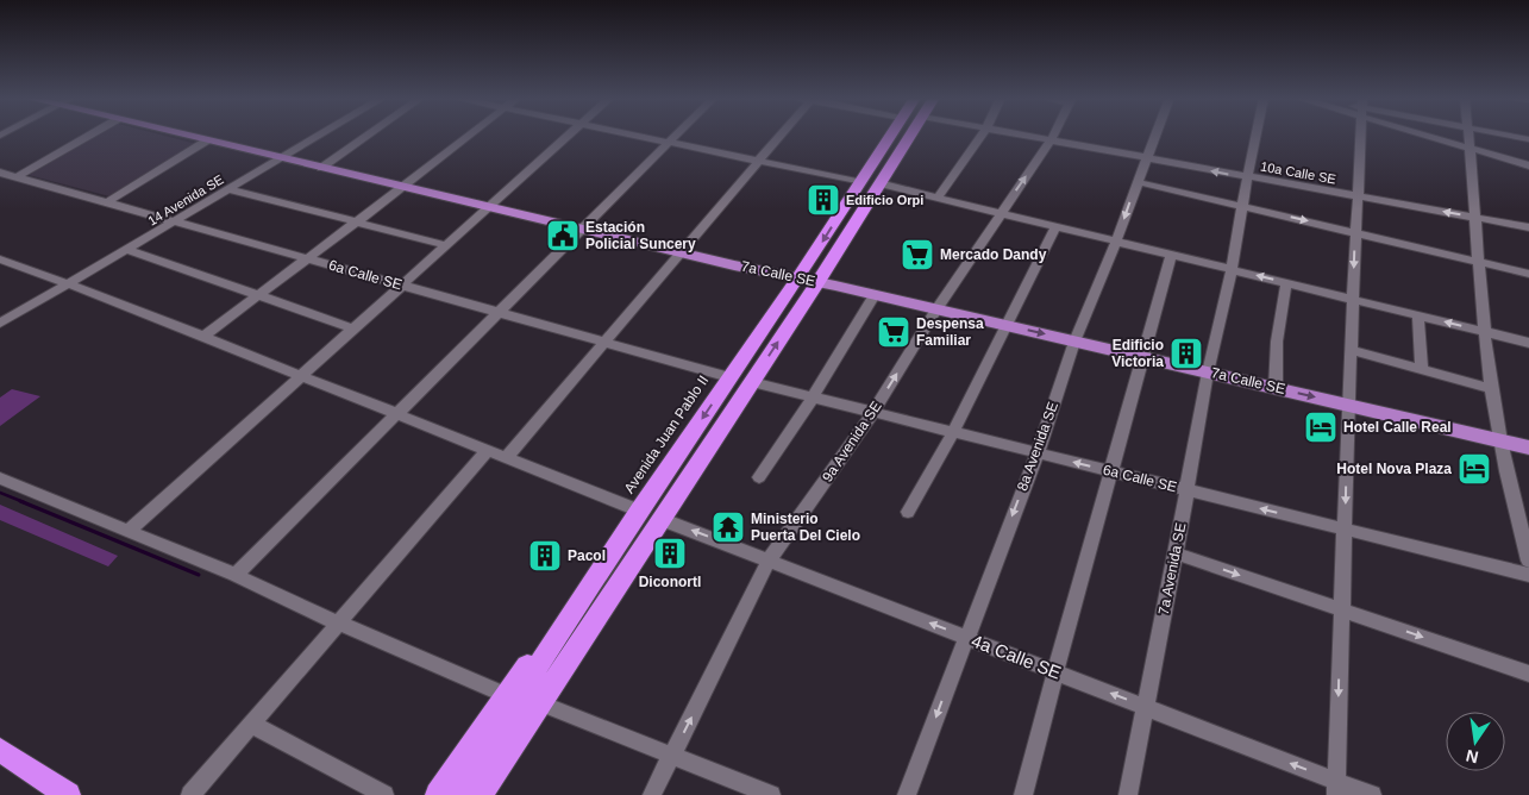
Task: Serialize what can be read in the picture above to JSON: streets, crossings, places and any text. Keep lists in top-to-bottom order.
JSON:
{
  "streets": {
    "highway": ["Avenida Juan Pablo II"],
    "main road": ["7a Calle SE"],
    "street": [
      "10a Calle SE",
      "14 Avenida SE",
      "6a Calle SE",
      "9a Avenida SE",
      "8a Avenida SE",
      "7a Avenida SE",
      "4a Calle SE"
    ]
  },
  "crossings": [
    ["10a Calle SE", "9a Avenida SE"],
    ["10a Calle SE", "8a Avenida SE"],
    ["10a Calle SE", "7a Avenida SE"],
    ["14 Avenida SE", "7a Calle SE"],
    ["14 Avenida SE", "6a Calle SE"],
    ["7a Calle SE", "Avenida Juan Pablo II"],
    ["7a Calle SE", "9a Avenida SE"],
    ["7a Calle SE", "8a Avenida SE"],
    ["7a Calle SE", "7a Avenida SE"],
    ["6a Calle SE", "Avenida Juan Pablo II"],
    ["6a Calle SE", "9a Avenida SE"],
    ["6a Calle SE", "8a Avenida SE"],
    ["6a Calle SE", "7a Avenida SE"],
    ["Avenida Juan Pablo II", "4a Calle SE"],
    ["9a Avenida SE", "4a Calle SE"],
    ["8a Avenida SE", "4a Calle SE"],
    ["7a Avenida SE", "4a Calle SE"]
  ],
  "one_way": ["4a Calle SE"],
  "places": {
    "building": [
      "Edificio Orpi",
      "Edificio Victoria",
      "Diconortl",
      "Pacol"
    ],
    "public building": ["Estación Policial Suncery"],
    "supermarket": ["Mercado Dandy", "Despensa Familiar"],
    "hotel": ["Hotel Calle Real", "Hotel Nova Plaza"],
    "temple": ["Ministerio Puerta Del Cielo"]
  },
  "north": "bottom"
}
